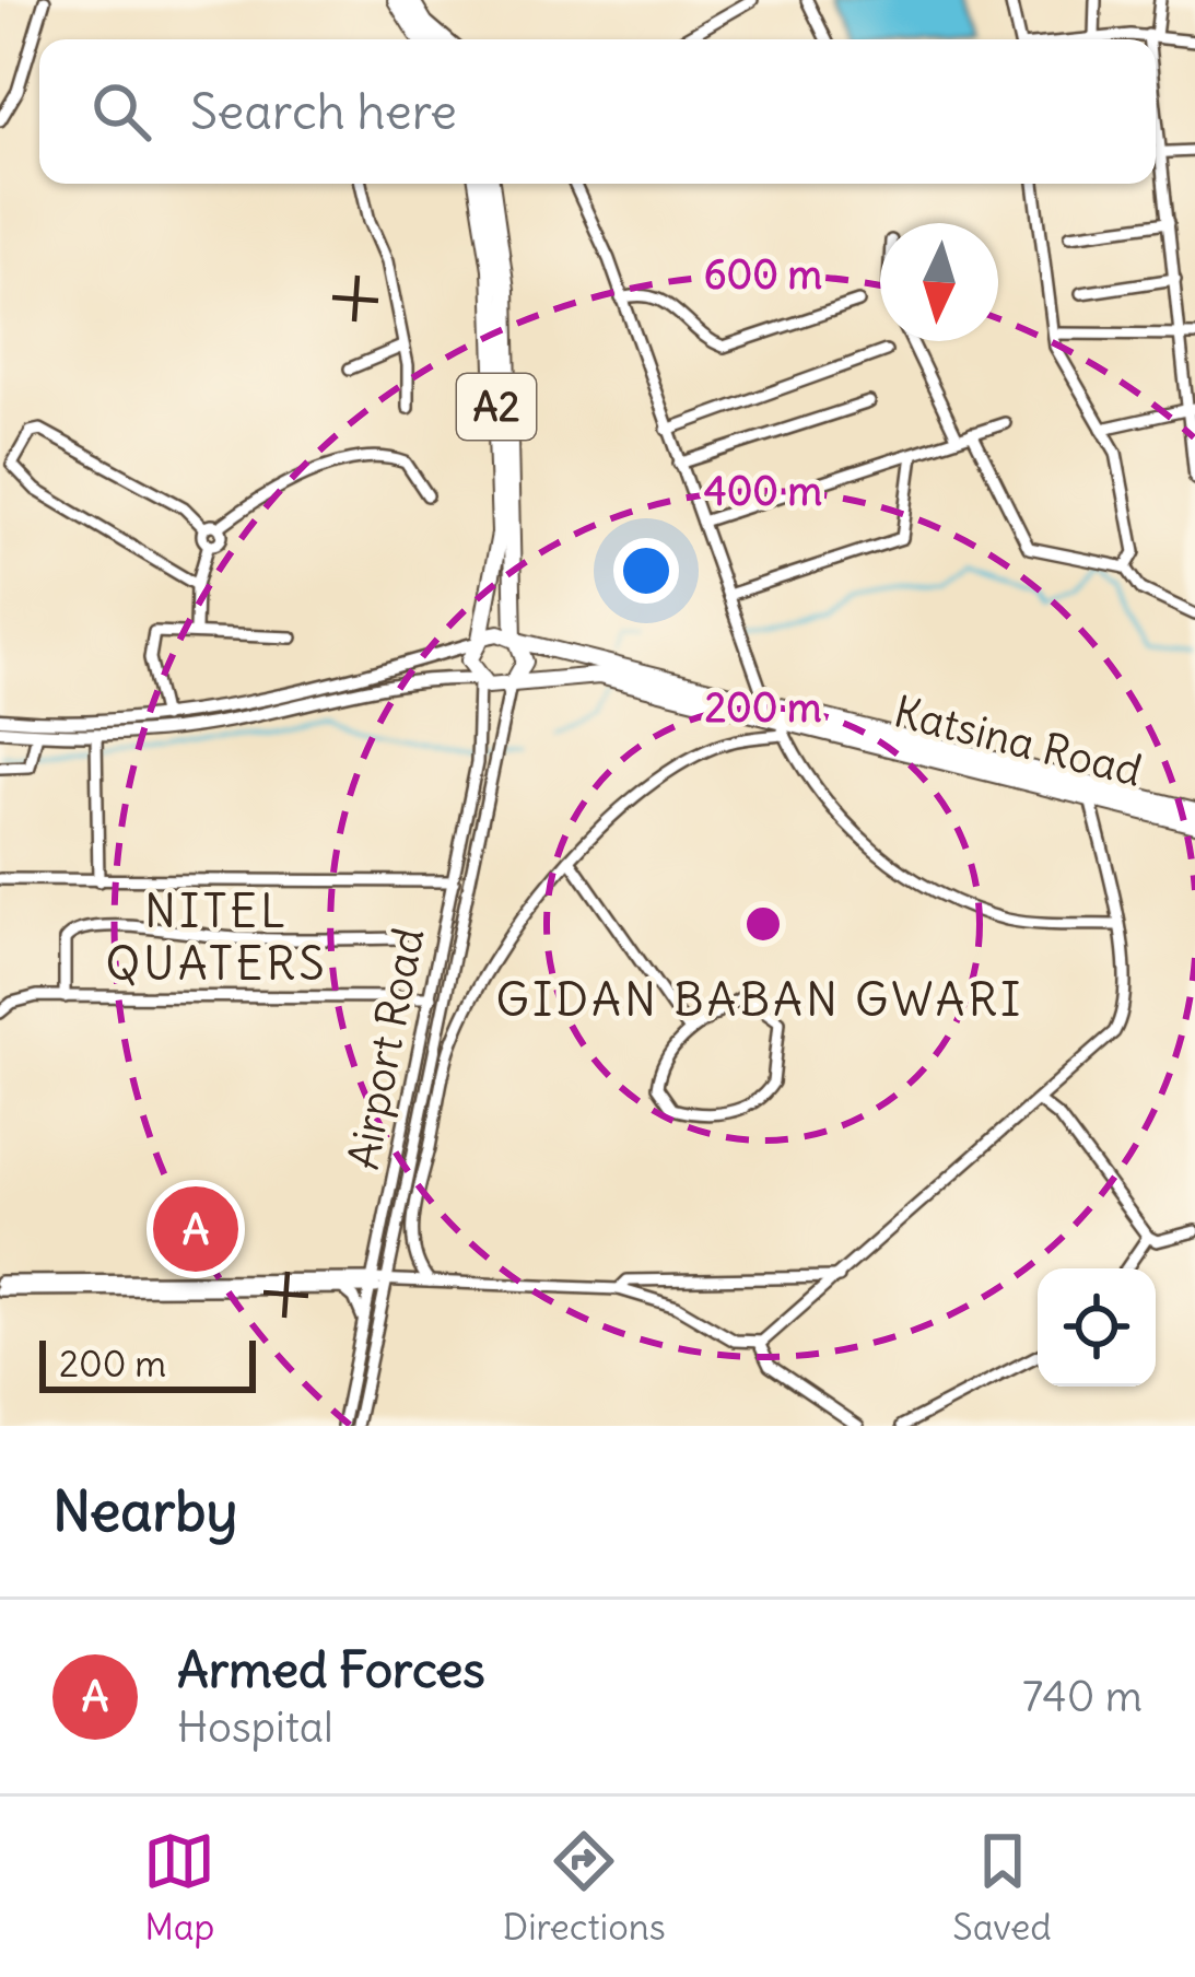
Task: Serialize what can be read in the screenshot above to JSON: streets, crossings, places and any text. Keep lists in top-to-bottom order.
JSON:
{
  "streets": {
    "highway": ["A2", "Katsina Road"],
    "street": ["Airport Road"]
  },
  "crossings": [
    ["A2", "Katsina Road"],
    ["A2", "Airport Road"],
    ["Katsina Road", "Airport Road"]
  ],
  "districts": ["NITEL QUATERS", "GIDAN BABAN GWARI"],
  "scale_bar": "200 m",
  "north": "bottom",
  "page": {
    "search": "Search here",
    "pins": "A",
    "scale": "200 m",
    "heading": "Nearby",
    "list": [
      {
        "mark": "A",
        "name": "Armed Forces",
        "note": "Hospital",
        "value": "740 m"
      }
    ],
    "nav": ["Map", "Directions", "Saved"]
  },
  "rings": ["600 m", "400 m", "200 m"]
}
